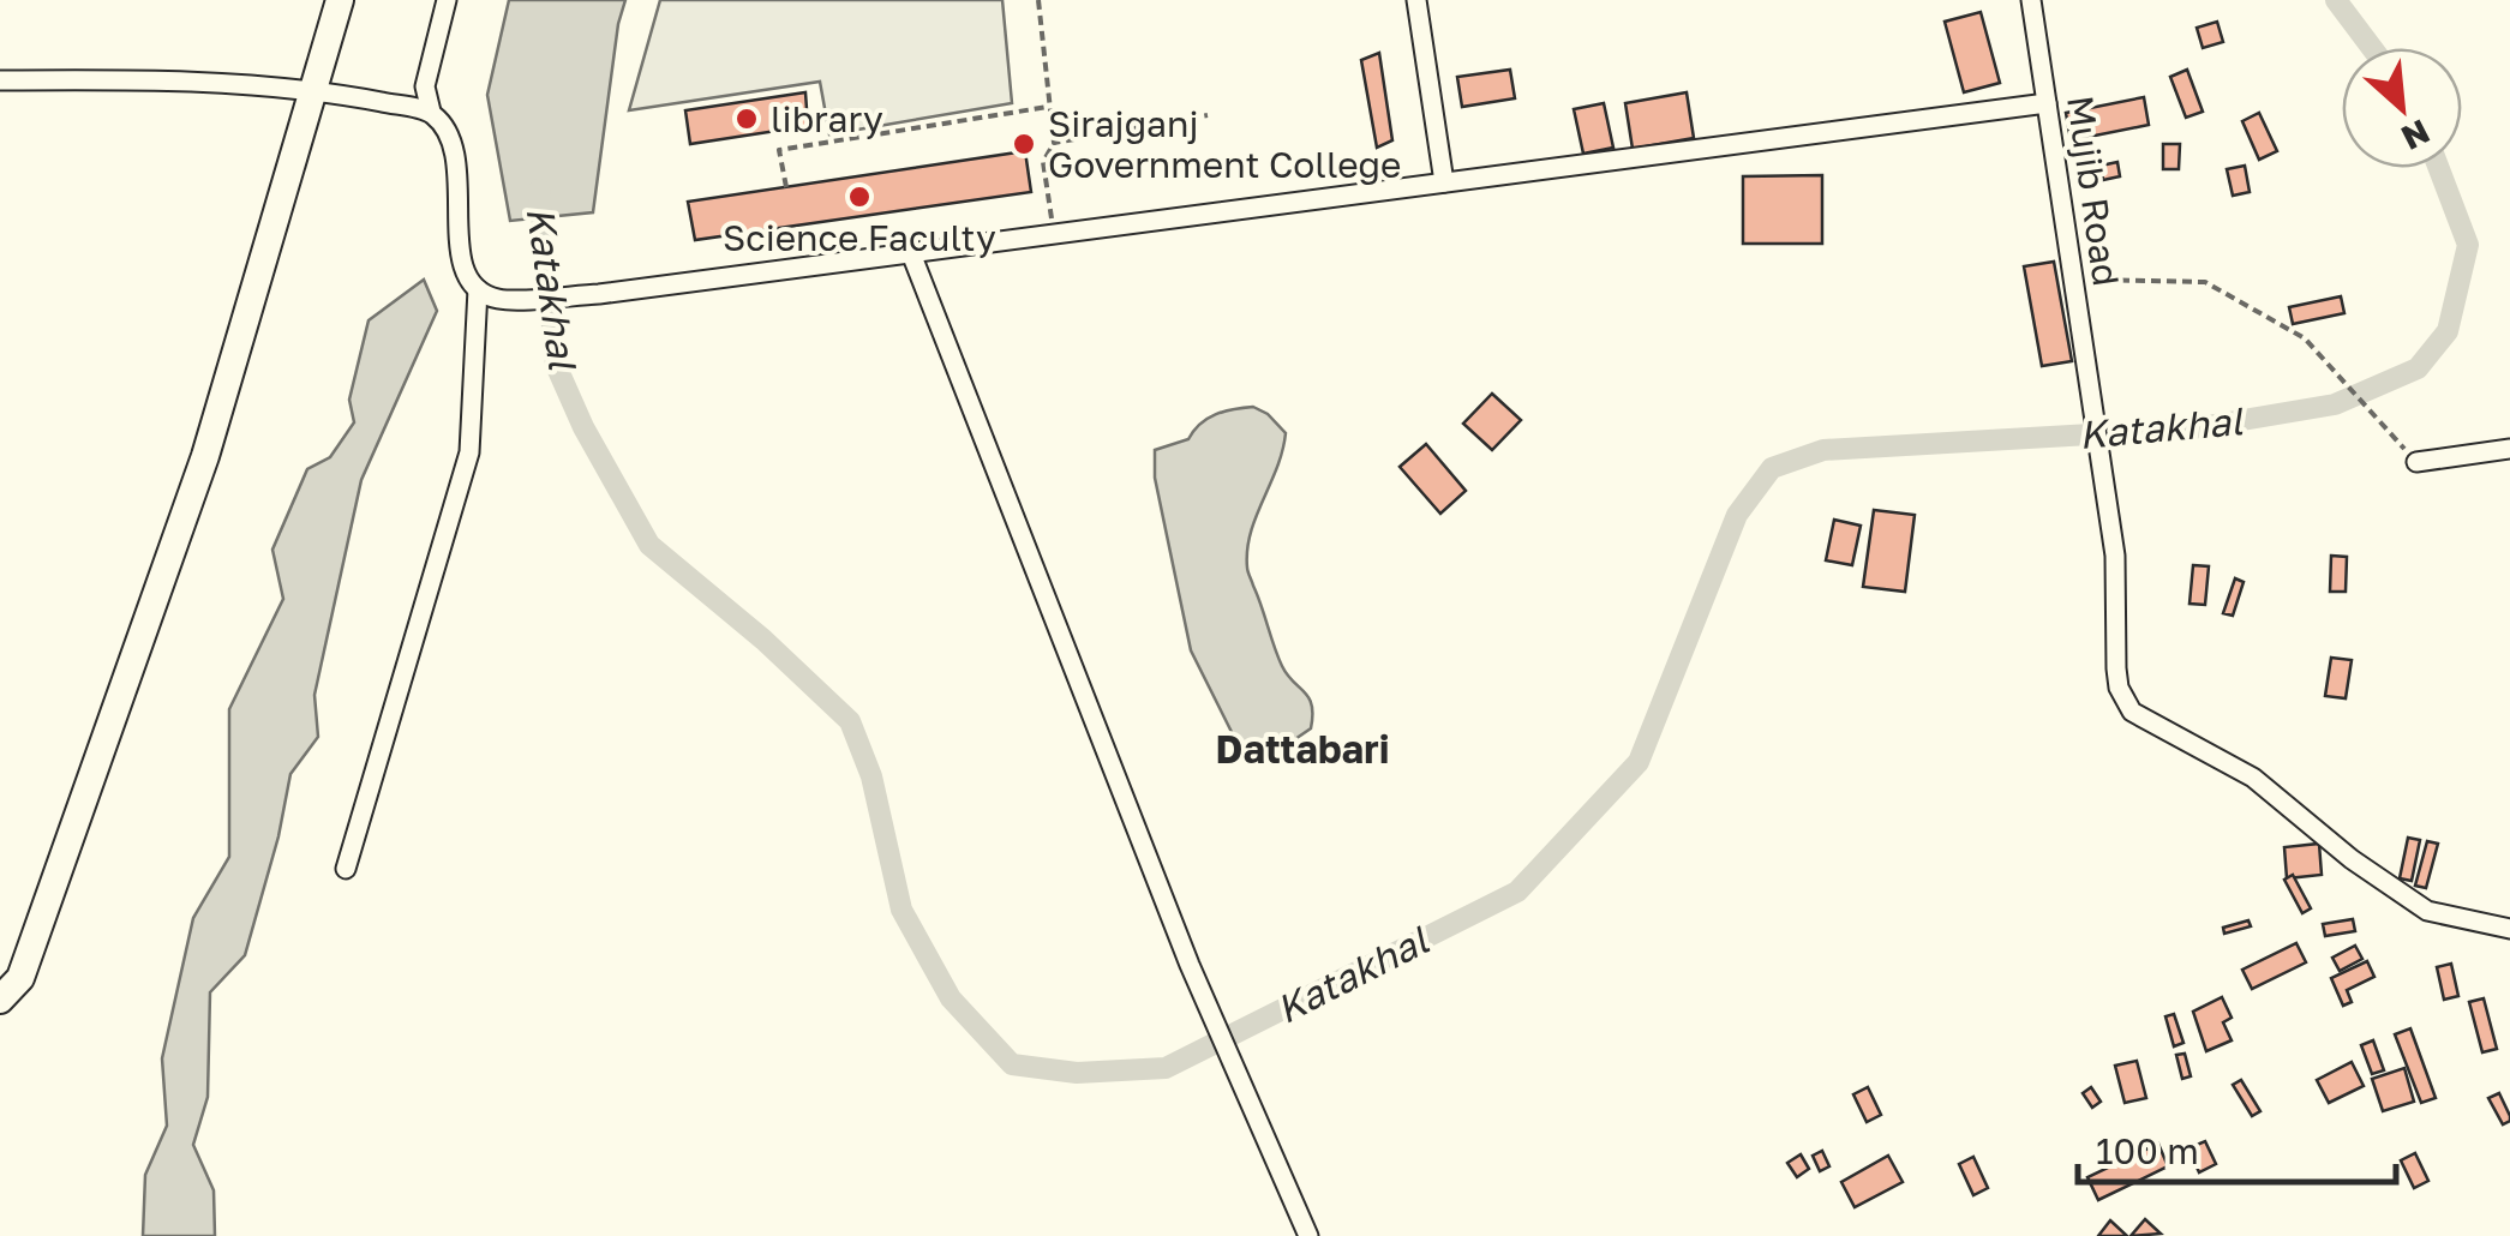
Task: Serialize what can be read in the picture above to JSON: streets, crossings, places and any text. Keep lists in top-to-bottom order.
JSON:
{
  "streets": {
    "street": ["Mujib Road"]
  },
  "districts": ["Dattabari"],
  "water": ["Katakhal"],
  "places": ["library", "Sirajganj Government College", "Science Faculty"],
  "scale_bar": "100 m",
  "north": "bottom right"
}
